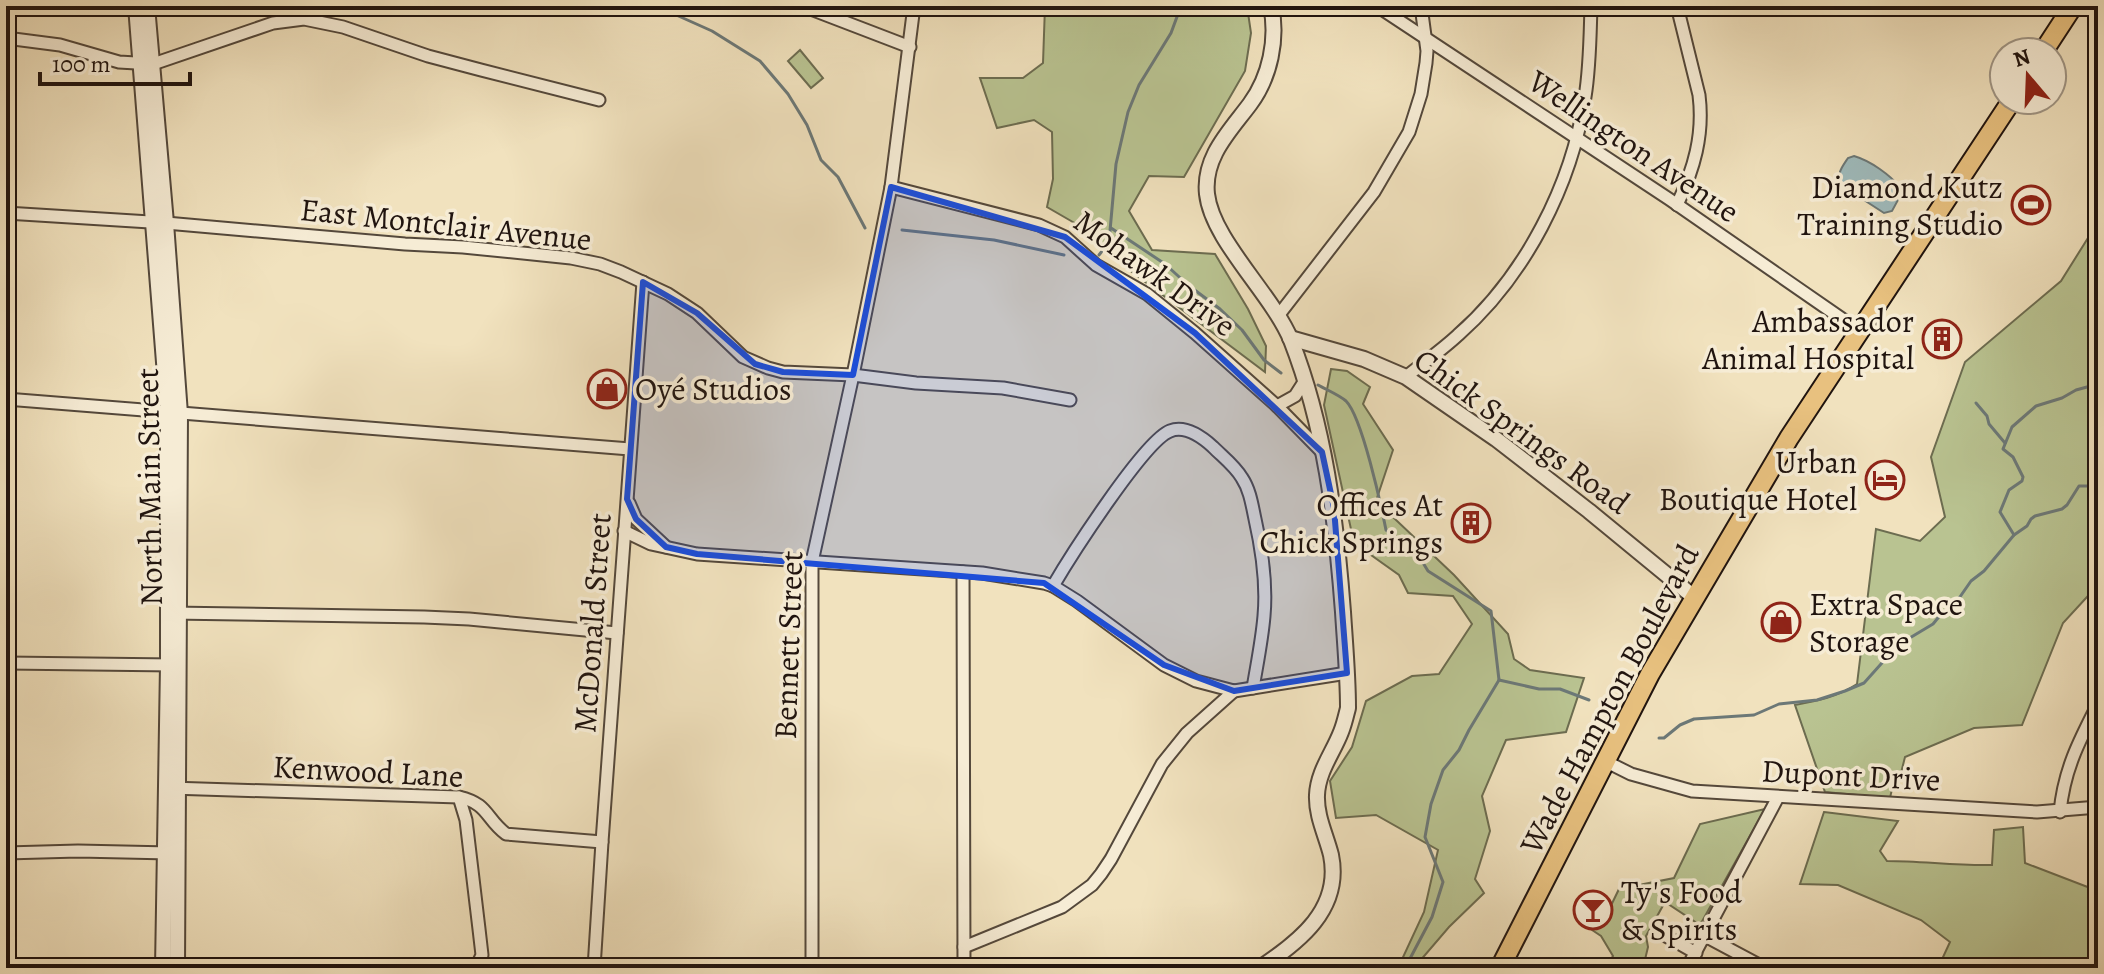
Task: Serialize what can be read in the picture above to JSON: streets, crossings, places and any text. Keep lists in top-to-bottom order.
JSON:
{
  "streets": {
    "main road": ["Wade Hampton Boulevard"],
    "street": [
      "Wellington Avenue",
      "East Montclair Avenue",
      "Mohawk Drive",
      "Chick Springs Road",
      "North Main Street",
      "McDonald Street",
      "Bennett Street",
      "Kenwood Lane",
      "Dupont Drive"
    ]
  },
  "crossings": [
    ["Wellington Avenue", "Wade Hampton Boulevard"],
    ["East Montclair Avenue", "North Main Street"],
    ["East Montclair Avenue", "McDonald Street"],
    ["East Montclair Avenue", "Bennett Street"],
    ["Mohawk Drive", "Bennett Street"],
    ["Chick Springs Road", "Wade Hampton Boulevard"],
    ["North Main Street", "Kenwood Lane"],
    ["McDonald Street", "Kenwood Lane"],
    ["Wade Hampton Boulevard", "Dupont Drive"]
  ],
  "places": {
    "sports": ["Diamond Kutz Training Studio"],
    "building": ["Ambassador Animal Hospital", "Offices At Chick Springs"],
    "shop": ["Oyé Studios", "Extra Space Storage"],
    "hotel": ["Urban Boutique Hotel"],
    "bar": ["Ty's Food & Spirits"]
  },
  "scale_bar": "100 m",
  "north": "top"
}
